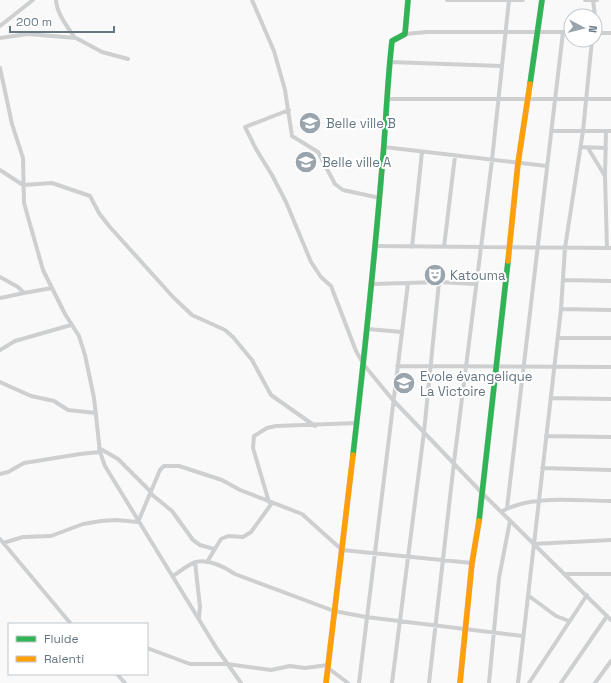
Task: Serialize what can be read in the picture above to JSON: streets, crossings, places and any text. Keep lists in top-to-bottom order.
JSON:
{
  "places": {
    "school or university": ["Belle ville B", "Belle ville A", "Evole évangelique La Victoire"],
    "theatre": ["Katouma"]
  },
  "legend": ["Fluide", "Ralenti"],
  "scale_bar": "200 m",
  "north": "right"
}
